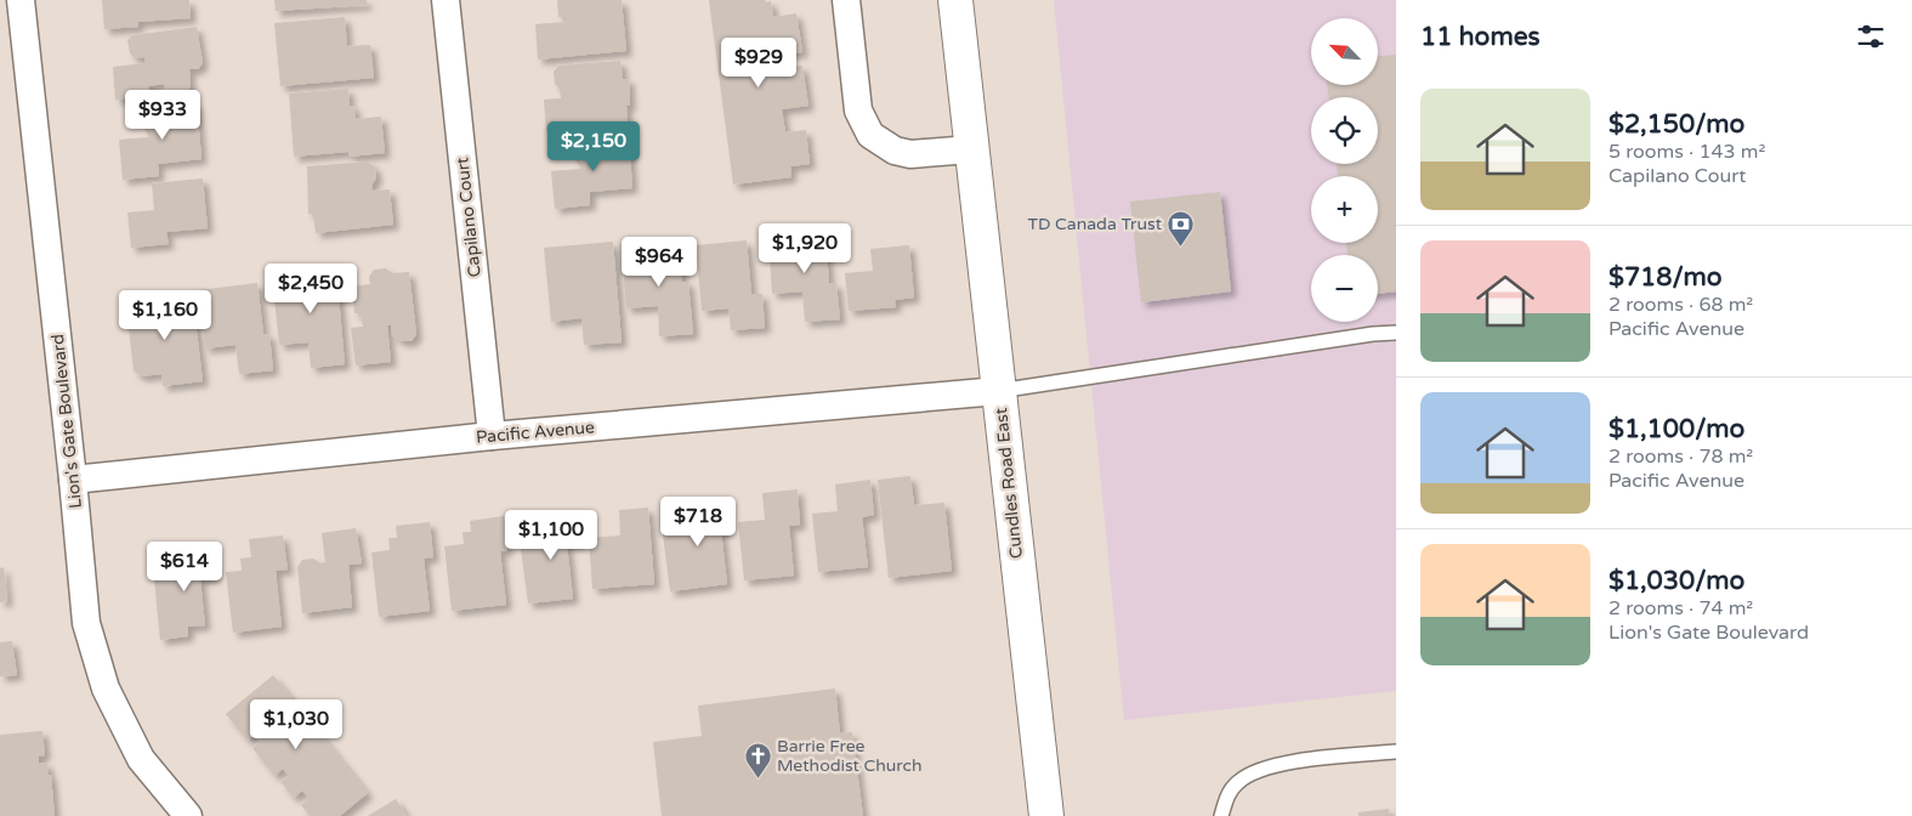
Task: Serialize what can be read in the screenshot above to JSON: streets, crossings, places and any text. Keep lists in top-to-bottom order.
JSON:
{
  "streets": {
    "main road": ["Cundles Road East"],
    "street": ["Capilano Court", "Lion's Gate Boulevard", "Pacific Avenue"]
  },
  "crossings": [
    ["Capilano Court", "Pacific Avenue"],
    ["Lion's Gate Boulevard", "Pacific Avenue"],
    ["Pacific Avenue", "Cundles Road East"]
  ],
  "places": {
    "bank": ["TD Canada Trust"],
    "church": ["Barrie Free Methodist Church"]
  },
  "north": "top left",
  "page": {
    "heading": "11 homes",
    "map_buttons": ["+", "−"],
    "price": [
      "$929",
      "$933",
      "$2,150",
      "$1,920",
      "$964",
      "$2,450",
      "$1,160",
      "$718",
      "$1,100",
      "$614",
      "$1,030"
    ],
    "list": [
      {
        "name": "$2,150/mo",
        "note": "5 rooms · 143 m² · Capilano Court"
      },
      {
        "name": "$718/mo",
        "note": "2 rooms · 68 m² · Pacific Avenue"
      },
      {
        "name": "$1,100/mo",
        "note": "2 rooms · 78 m² · Pacific Avenue"
      },
      {
        "name": "$1,030/mo",
        "note": "2 rooms · 74 m² · Lion's Gate Boulevard"
      }
    ]
  }
}
